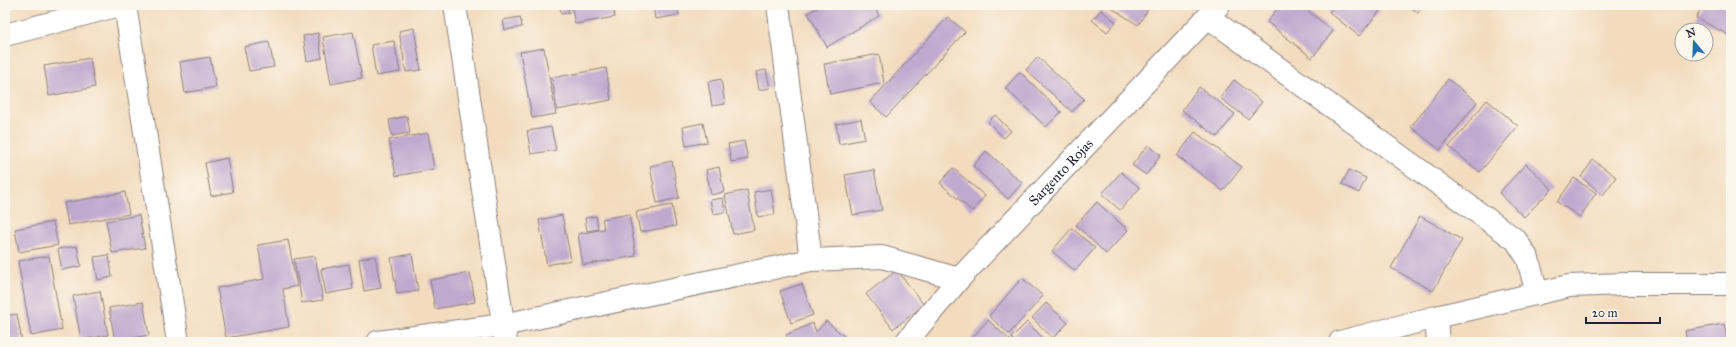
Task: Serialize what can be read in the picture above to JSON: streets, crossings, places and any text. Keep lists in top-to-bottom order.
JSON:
{
  "streets": {
    "street": ["Sargento Rojas"]
  },
  "scale_bar": "20 m",
  "north": "top"
}
